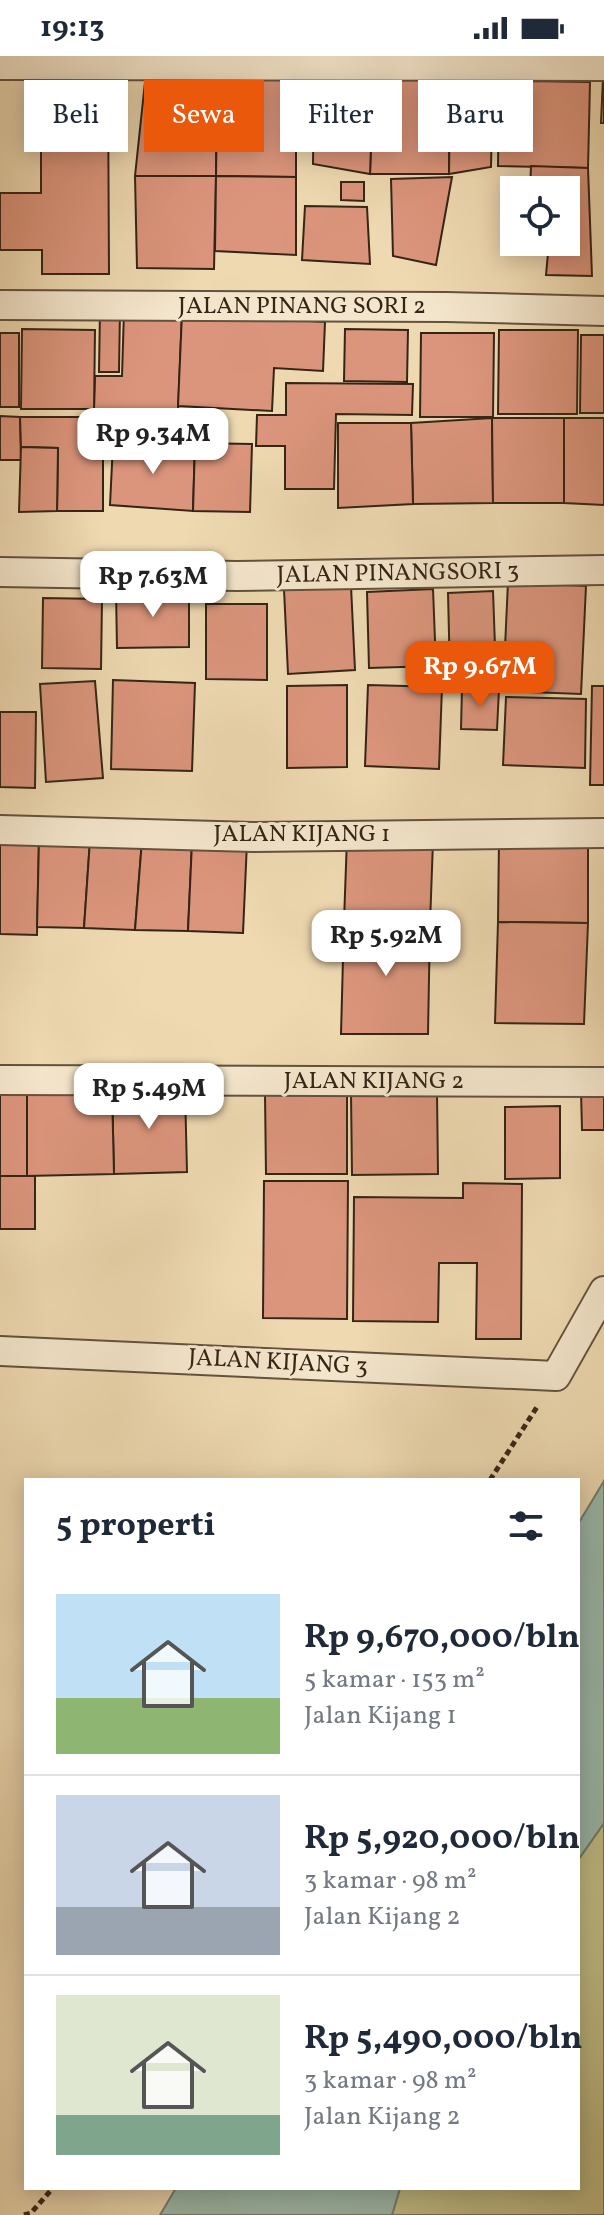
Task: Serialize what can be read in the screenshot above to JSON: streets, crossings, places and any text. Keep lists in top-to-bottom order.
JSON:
{
  "streets": {
    "street": [
      "JALAN PINANG SORI 2",
      "JALAN PINANGSORI 3",
      "JALAN KIJANG 1",
      "JALAN KIJANG 2",
      "JALAN KIJANG 3"
    ]
  },
  "page": {
    "status": "19:13",
    "chip": [
      "Beli",
      "Sewa",
      "Filter",
      "Baru"
    ],
    "price": [
      "Rp 9.34M",
      "Rp 7.63M",
      "Rp 9.67M",
      "Rp 5.92M",
      "Rp 5.49M"
    ],
    "heading": "5 properti",
    "list": [
      {
        "name": "Rp 9,670,000/bln",
        "note": "5 kamar · 153 m² · Jalan Kijang 1"
      },
      {
        "name": "Rp 5,920,000/bln",
        "note": "3 kamar · 98 m² · Jalan Kijang 2"
      },
      {
        "name": "Rp 5,490,000/bln",
        "note": "3 kamar · 98 m² · Jalan Kijang 2"
      }
    ]
  }
}
